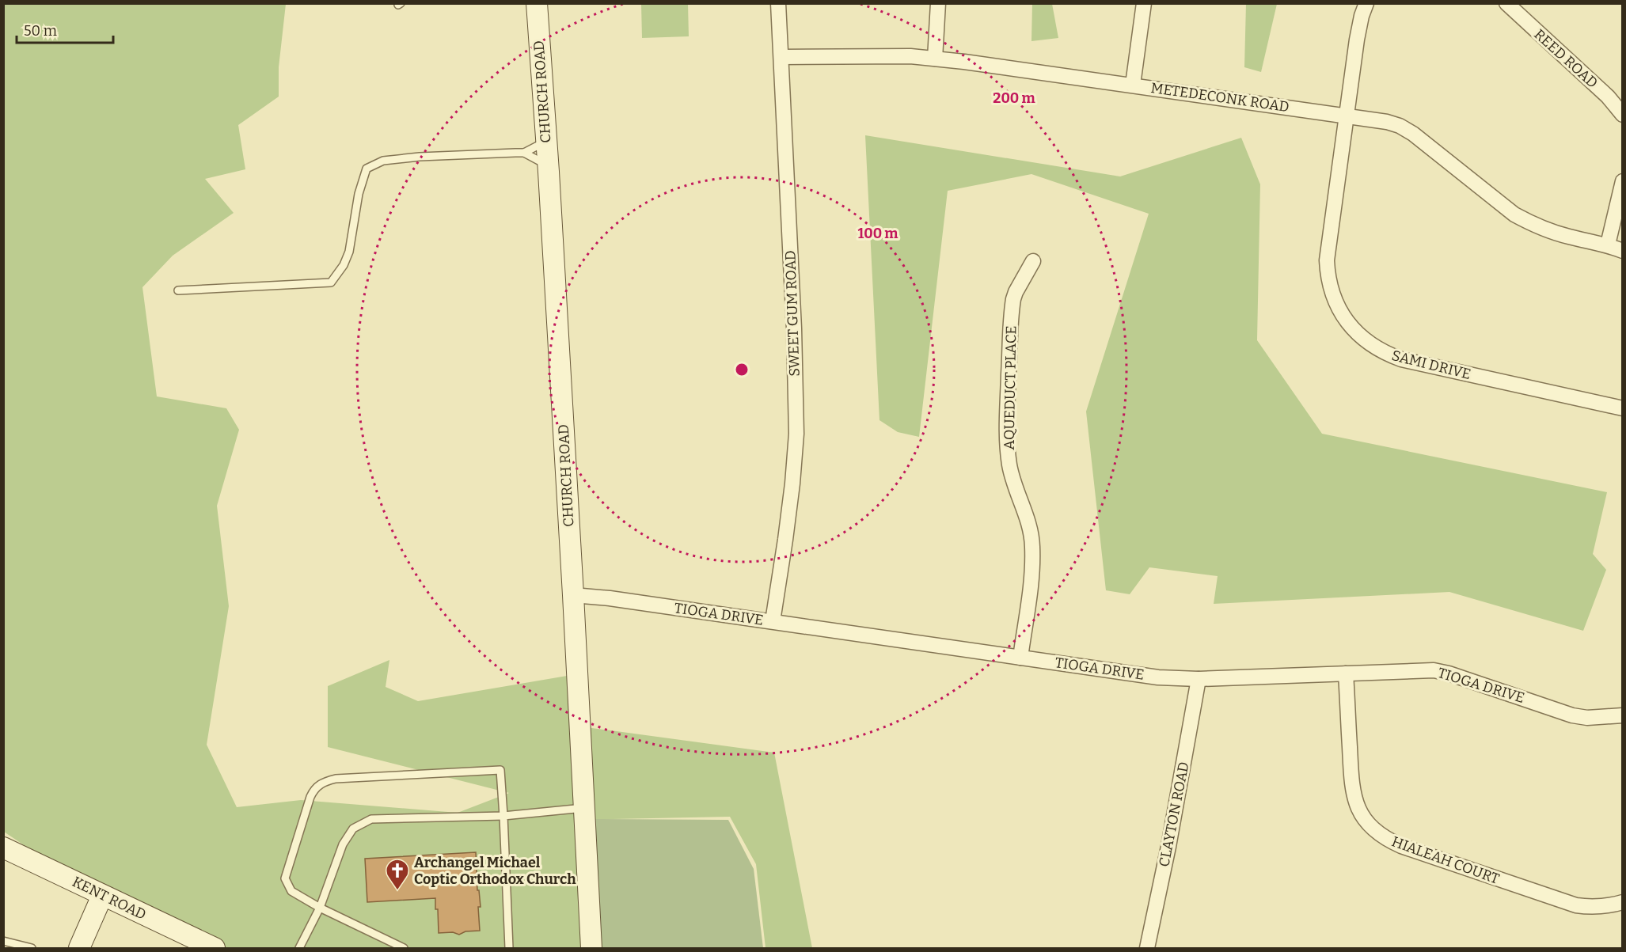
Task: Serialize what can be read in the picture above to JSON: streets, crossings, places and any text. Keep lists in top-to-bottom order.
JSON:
{
  "streets": {
    "street": [
      "REED ROAD",
      "CHURCH ROAD",
      "METEDECONK ROAD",
      "SWEET GUM ROAD",
      "SAMI DRIVE",
      "AQUEDUCT PLACE",
      "TIOGA DRIVE",
      "CLAYTON ROAD",
      "HIALEAH COURT",
      "KENT ROAD"
    ]
  },
  "crossings": [
    ["CHURCH ROAD", "TIOGA DRIVE"],
    ["METEDECONK ROAD", "SWEET GUM ROAD"],
    ["METEDECONK ROAD", "SAMI DRIVE"],
    ["SWEET GUM ROAD", "TIOGA DRIVE"],
    ["AQUEDUCT PLACE", "TIOGA DRIVE"],
    ["TIOGA DRIVE", "CLAYTON ROAD"],
    ["TIOGA DRIVE", "HIALEAH COURT"]
  ],
  "places": {
    "church": ["Archangel Michael Coptic Orthodox Church"]
  },
  "scale_bar": "50 m",
  "rings": ["200 m", "100 m"]
}
